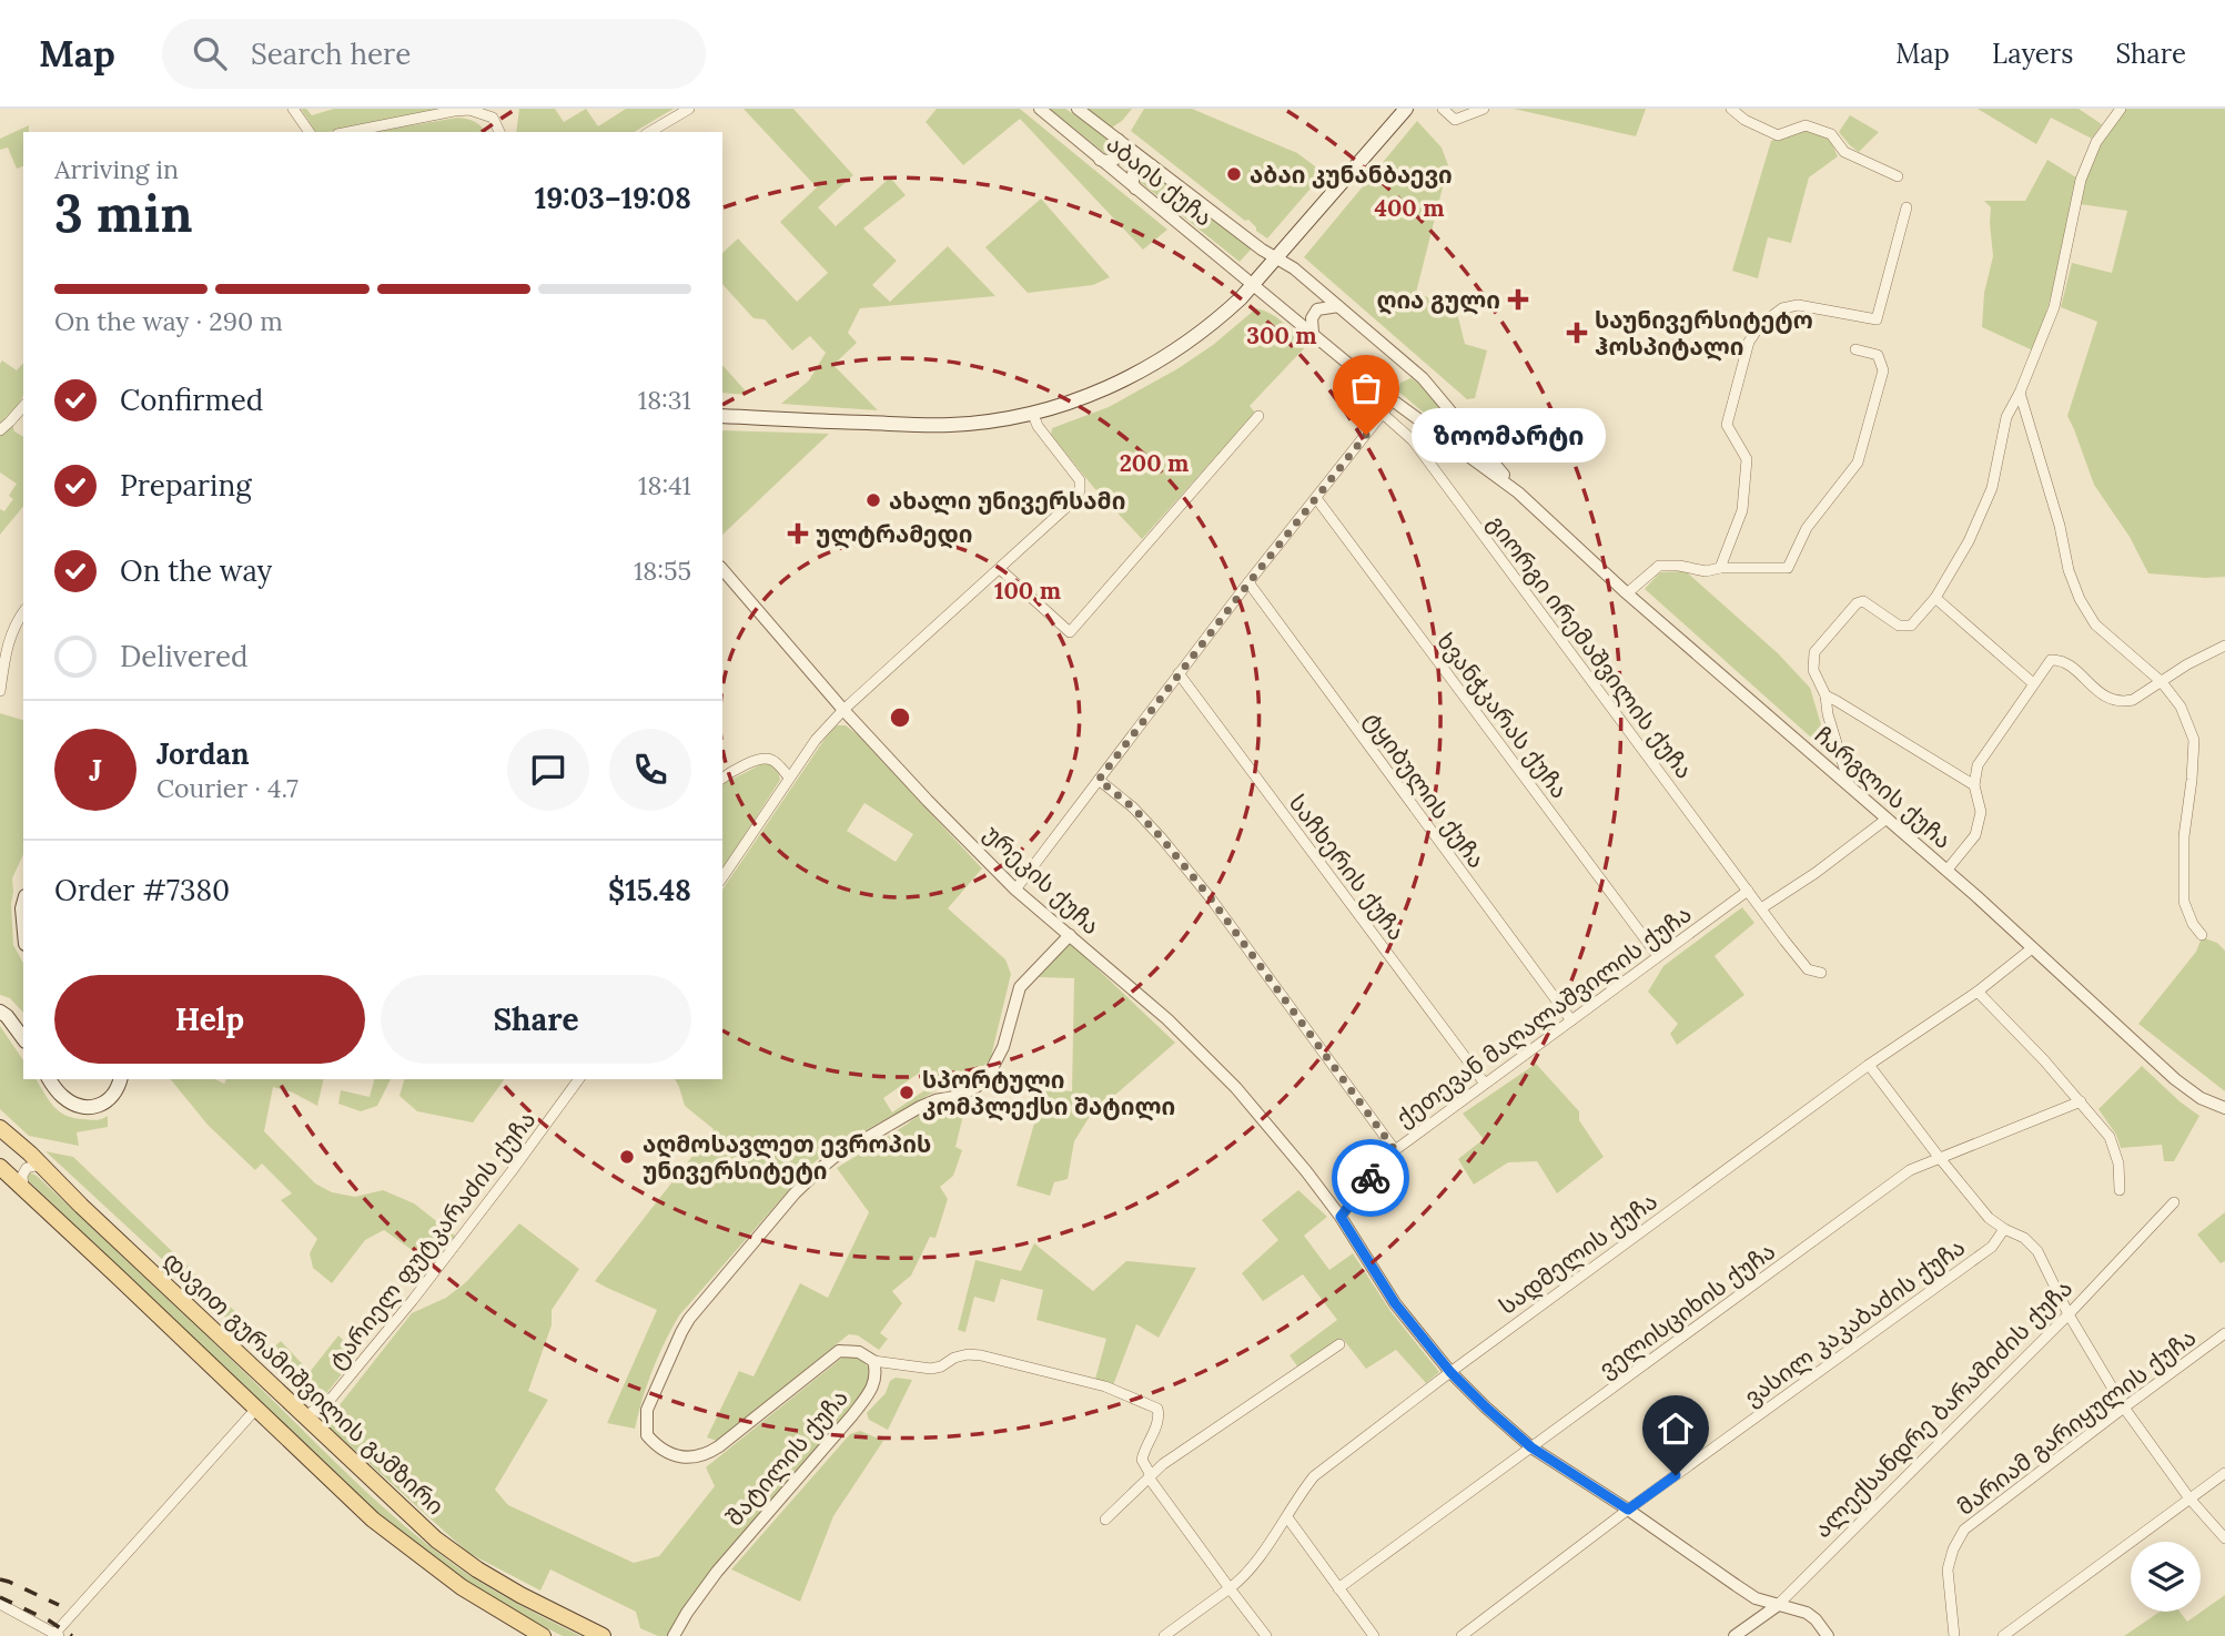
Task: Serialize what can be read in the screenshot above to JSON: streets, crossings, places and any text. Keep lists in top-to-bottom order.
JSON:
{
  "streets": {
    "main road": ["დავით გურამიშვილის გამზირი"],
    "street": [
      "აბაის ქუჩა",
      "გიორგი ირემაშვილის ქუჩა",
      "ხვანჭკარას ქუჩა",
      "ჩარგლის ქუჩა",
      "ტყიბულის ქუჩა",
      "საჩხერის ქუჩა",
      "ურეკის ქუჩა",
      "ქეთევან მაღალაშვილის ქუჩა",
      "ტარიელ ფუტკარაძის ქუჩა",
      "სადმელის ქუჩა",
      "ველისციხის ქუჩა",
      "ვასილ კაკაბაძის ქუჩა",
      "ალექსანდრე ბარამიძის ქუჩა",
      "მარიამ გარიყულის ქუჩა",
      "შატილის ქუჩა"
    ]
  },
  "crossings": [
    ["აბაის ქუჩა", "ჩარგლის ქუჩა"],
    ["გიორგი ირემაშვილის ქუჩა", "ქეთევან მაღალაშვილის ქუჩა"],
    ["ხვანჭკარას ქუჩა", "ქეთევან მაღალაშვილის ქუჩა"],
    ["ჩარგლის ქუჩა", "სადმელის ქუჩა"],
    ["ტყიბულის ქუჩა", "ქეთევან მაღალაშვილის ქუჩა"],
    ["საჩხერის ქუჩა", "ქეთევან მაღალაშვილის ქუჩა"],
    ["ურეკის ქუჩა", "ქეთევან მაღალაშვილის ქუჩა"],
    ["ურეკის ქუჩა", "სადმელის ქუჩა"],
    ["ურეკის ქუჩა", "ველისციხის ქუჩა"],
    ["ურეკის ქუჩა", "ვასილ კაკაბაძის ქუჩა"],
    ["ურეკის ქუჩა", "ალექსანდრე ბარამიძის ქუჩა"],
    ["ურეკის ქუჩა", "შატილის ქუჩა"],
    ["ტარიელ ფუტკარაძის ქუჩა", "დავით გურამიშვილის გამზირი"]
  ],
  "places": {
    "other": [
      "აბაი კუნანბაევი",
      "ზოომარტი",
      "ახალი უნივერსამი",
      "სპორტული კომპლექსი შატილი",
      "აღმოსავლეთ ევროპის უნივერსიტეტი"
    ],
    "health": ["ღია გული", "საუნივერსიტეტო ჰოსპიტალი", "ულტრამედი"]
  },
  "page": {
    "header": "Map",
    "search": "Search here",
    "nav": ["Map", "Layers", "Share"],
    "heading": ["3 min", "Arriving in", "19:03–19:08"],
    "panel": [
      "Jordan",
      "Courier · 4.7",
      "Order #7380",
      "$15.48"
    ],
    "bar": "On the way · 290 m",
    "list": [
      ["Confirmed", "18:31"],
      ["Preparing", "18:41"],
      ["On the way", "18:55"],
      "Delivered"
    ],
    "bubble": "ზოომარტი",
    "round": "J",
    "buttons": ["Help", "Share"]
  },
  "rings": [
    "400 m",
    "300 m",
    "200 m",
    "100 m"
  ]
}
